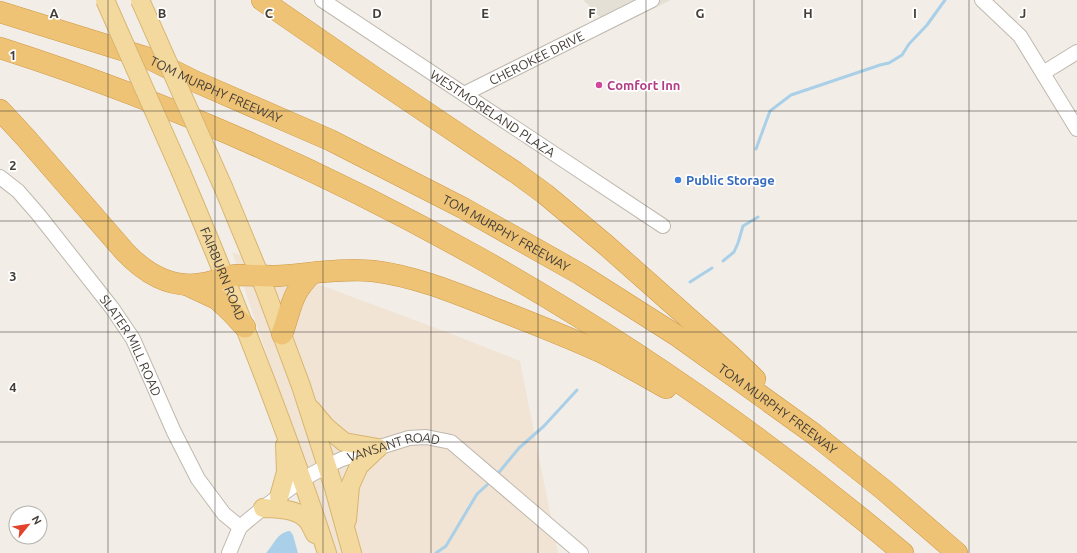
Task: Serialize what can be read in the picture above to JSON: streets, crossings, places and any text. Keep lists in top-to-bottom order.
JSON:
{
  "streets": {
    "highway": ["TOM MURPHY FREEWAY"],
    "main road": ["FAIRBURN ROAD"],
    "street": [
      "CHEROKEE DRIVE",
      "WESTMORELAND PLAZA",
      "SLATER MILL ROAD",
      "VANSANT ROAD"
    ]
  },
  "crossings": [
    ["CHEROKEE DRIVE", "WESTMORELAND PLAZA"],
    ["FAIRBURN ROAD", "VANSANT ROAD"],
    ["SLATER MILL ROAD", "VANSANT ROAD"]
  ],
  "places": ["Comfort Inn", "Public Storage"],
  "north": "top right",
  "grid": {
    "columns": [
      "A",
      "B",
      "C",
      "D",
      "E",
      "F",
      "G",
      "H",
      "I",
      "J"
    ],
    "rows": [
      "1",
      "2",
      "3",
      "4"
    ]
  }
}
